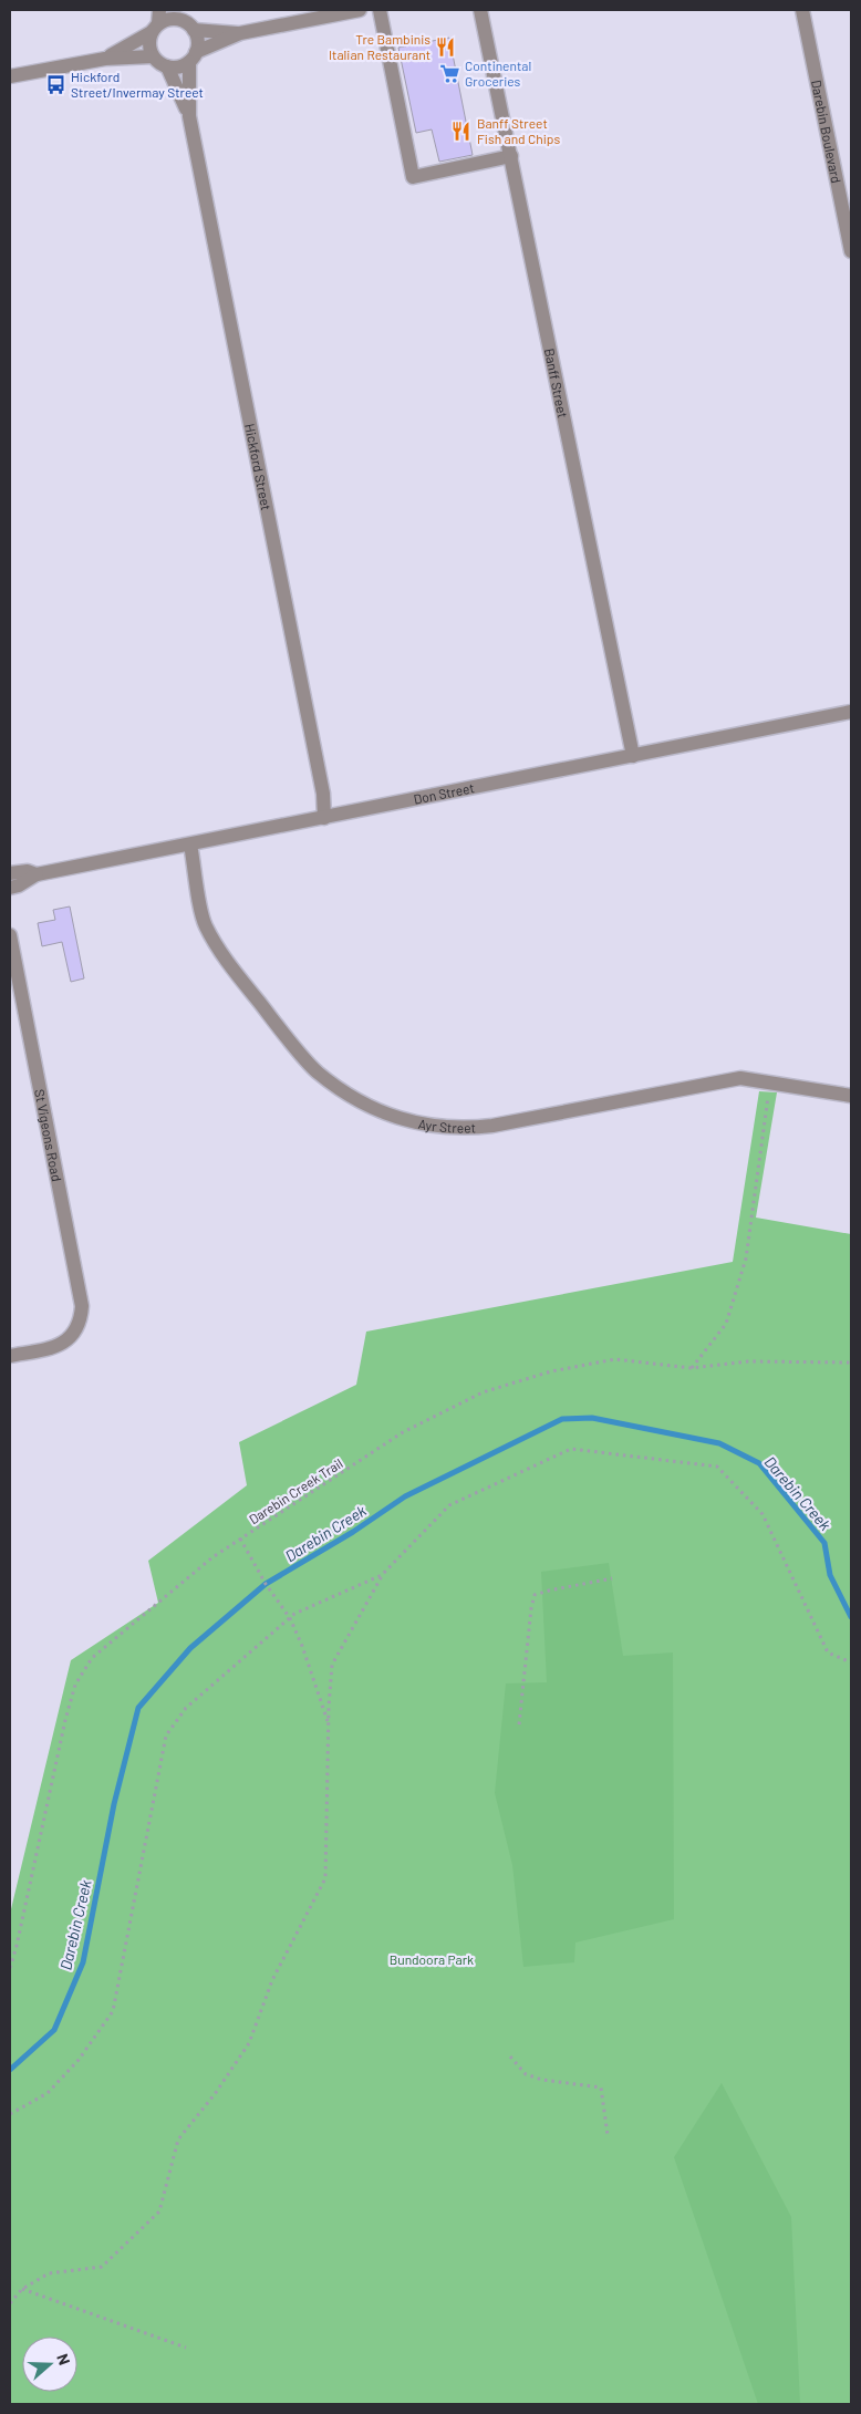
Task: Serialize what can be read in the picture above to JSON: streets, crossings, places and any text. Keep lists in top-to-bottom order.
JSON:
{
  "streets": {
    "street": [
      "Darebin Boulevard",
      "Banff Street",
      "Hickford Street",
      "Don Street",
      "Ayr Street",
      "St Vigeons Road"
    ],
    "path": ["Darebin Creek Trail"]
  },
  "crossings": [
    ["Banff Street", "Don Street"],
    ["Hickford Street", "Don Street"],
    ["Don Street", "Ayr Street"]
  ],
  "water": ["Darebin Creek"],
  "parks": ["Bundoora Park"],
  "places": {
    "restaurant": ["Tre Bambinis Italian Restaurant", "Banff Street Fish and Chips"],
    "supermarket": ["Continental Groceries"],
    "bus stop": ["Hickford Street/Invermay Street"]
  },
  "north": "right"
}
